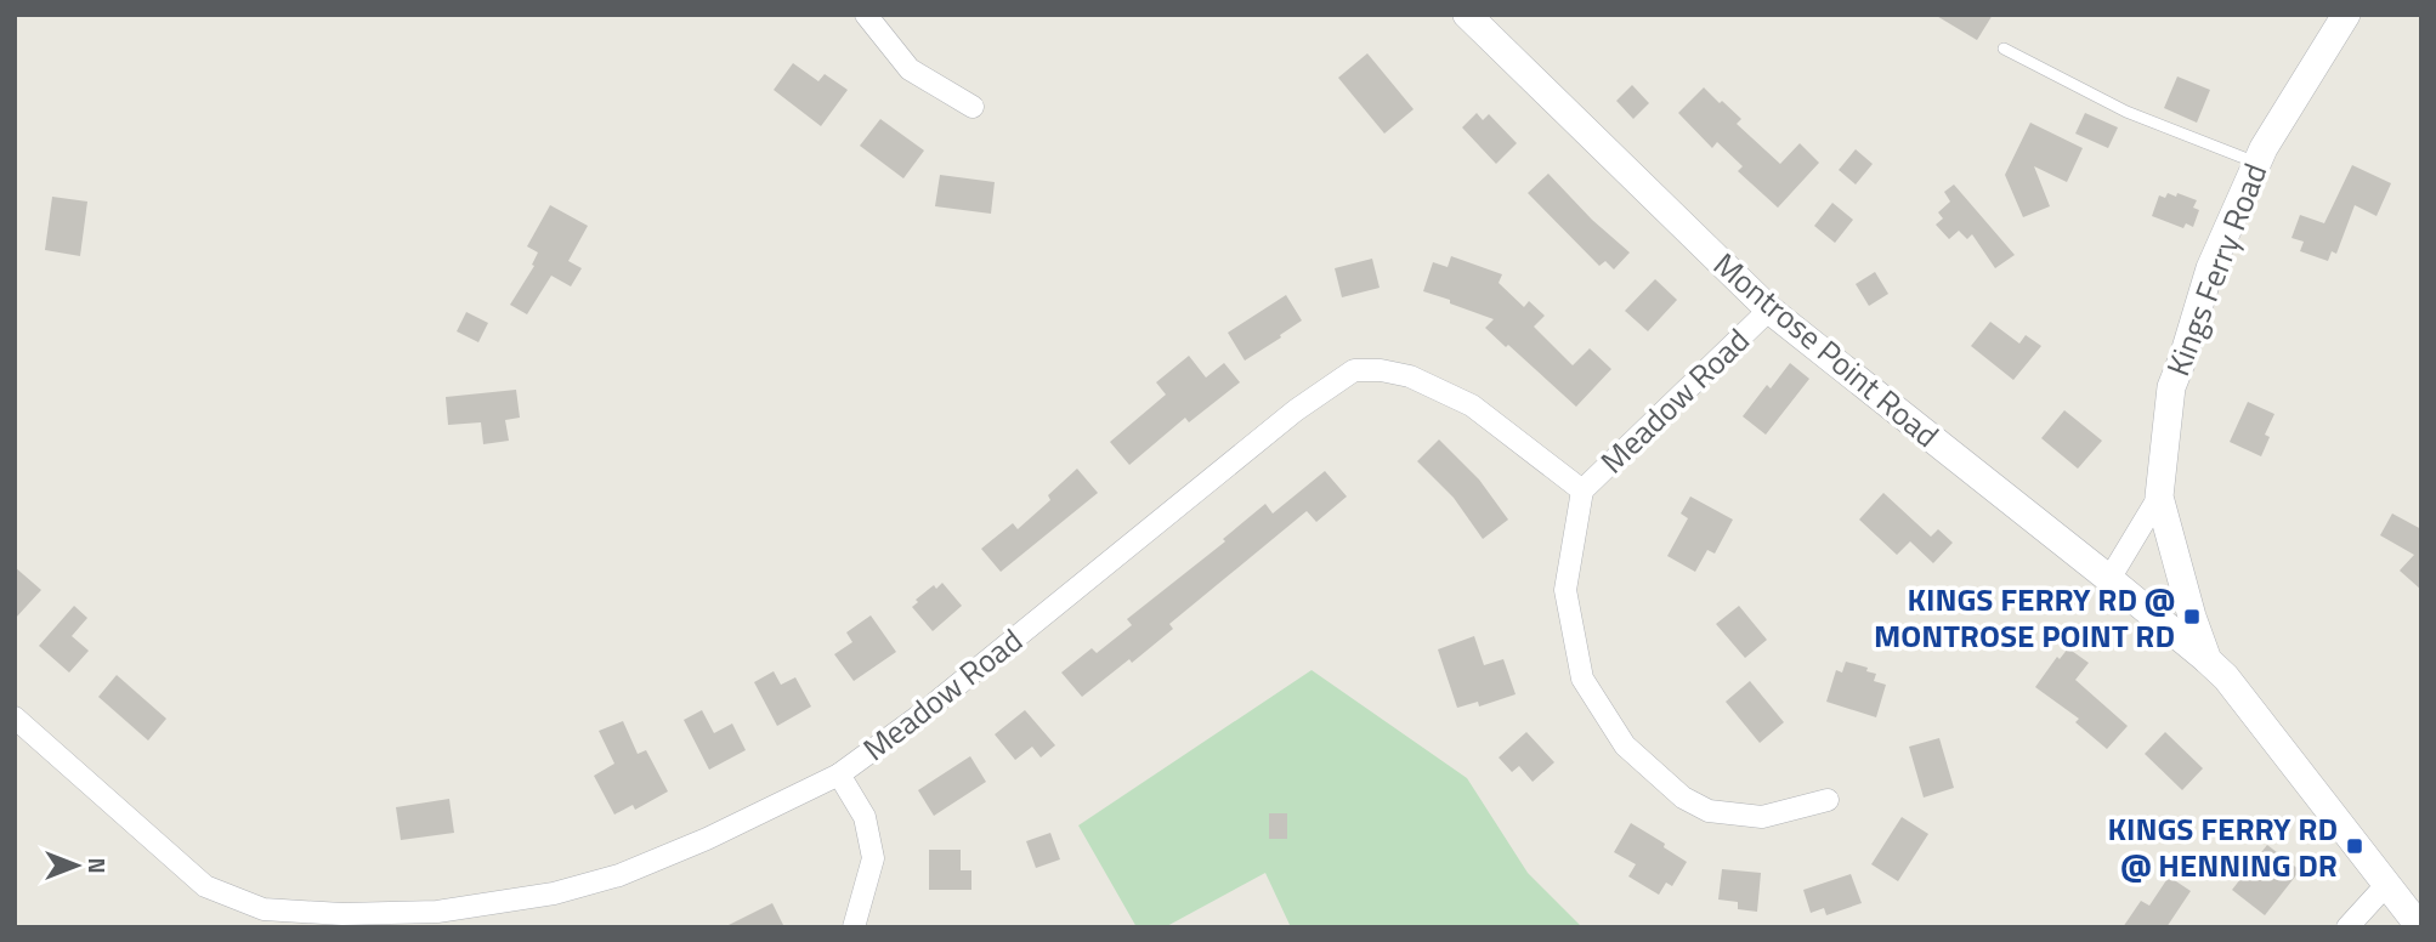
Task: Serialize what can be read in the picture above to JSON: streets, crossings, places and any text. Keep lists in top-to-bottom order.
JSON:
{
  "streets": {
    "street": ["Kings Ferry Road", "Montrose Point Road", "Meadow Road"]
  },
  "crossings": [
    ["Kings Ferry Road", "Montrose Point Road"],
    ["Montrose Point Road", "Meadow Road"]
  ],
  "places": {
    "transit": ["KINGS FERRY RD @ MONTROSE POINT RD", "KINGS FERRY RD @ HENNING DR"]
  },
  "north": "right"
}
